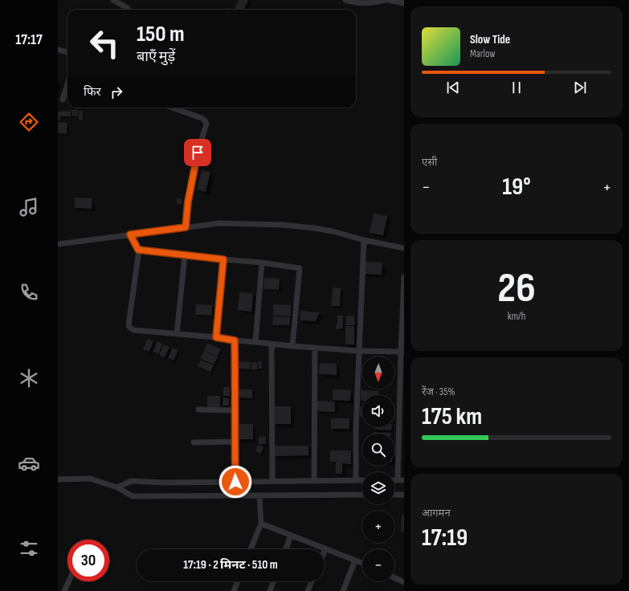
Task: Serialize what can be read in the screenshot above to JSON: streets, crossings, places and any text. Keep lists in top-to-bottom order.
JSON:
{
  "north": "bottom",
  "page": {
    "tabs": "17:17",
    "turn": ["150 m", "बाएँ मुड़ें"],
    "song": ["Slow Tide", "Marlow"],
    "then": "फिर",
    "tile": [
      "एसी",
      ["26", "km/h"],
      ["रेंज · 35%", "175 km"],
      ["आगमन", "17:19"]
    ],
    "heat": ["−", "19°", "+"],
    "map_buttons": ["+", "−"],
    "limit": "30",
    "trip": "17:19 · 2 मिनट · 510 m"
  }
}
